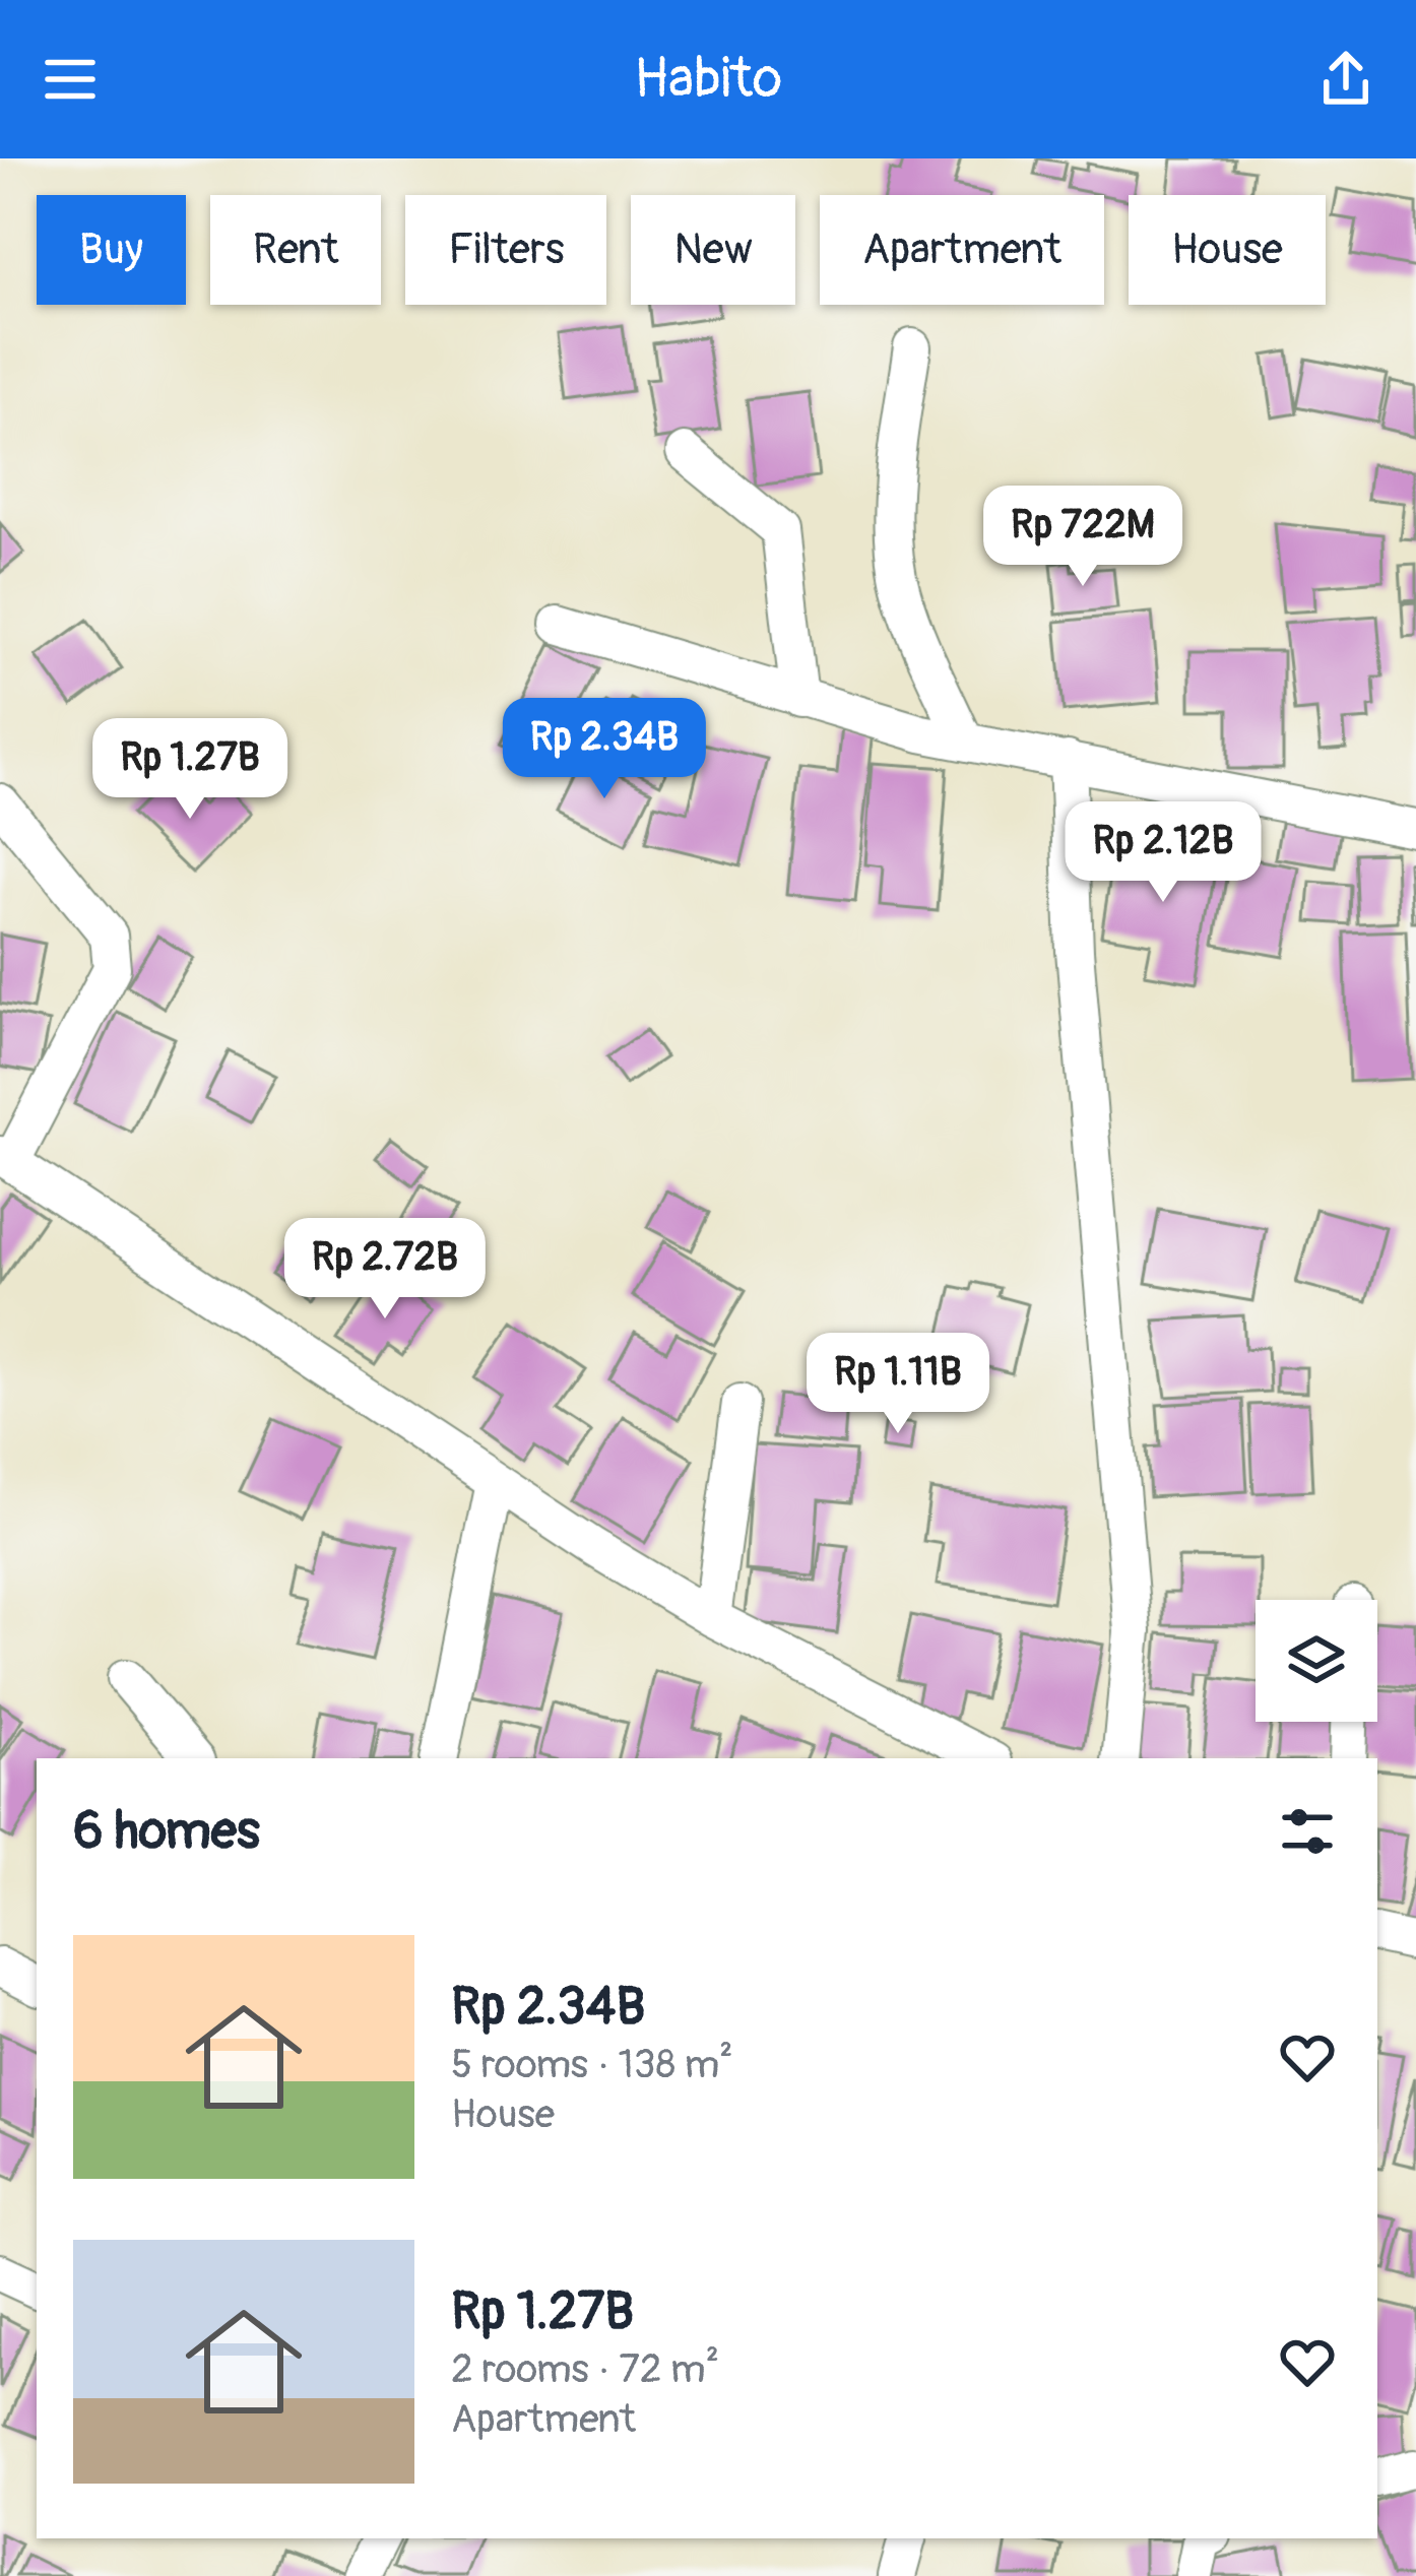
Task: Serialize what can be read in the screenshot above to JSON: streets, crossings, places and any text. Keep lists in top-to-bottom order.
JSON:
{
  "page": {
    "header": "Habito",
    "chip": [
      "Buy",
      "Rent",
      "Filters",
      "New",
      "Apartment",
      "House"
    ],
    "price": [
      "Rp 722M",
      "Rp 2.34B",
      "Rp 1.27B",
      "Rp 2.12B",
      "Rp 2.72B",
      "Rp 1.11B"
    ],
    "heading": "6 homes",
    "list": [
      {
        "name": "Rp 2.34B",
        "note": "5 rooms · 138 m² · House"
      },
      {
        "name": "Rp 1.27B",
        "note": "2 rooms · 72 m² · Apartment"
      }
    ]
  }
}
